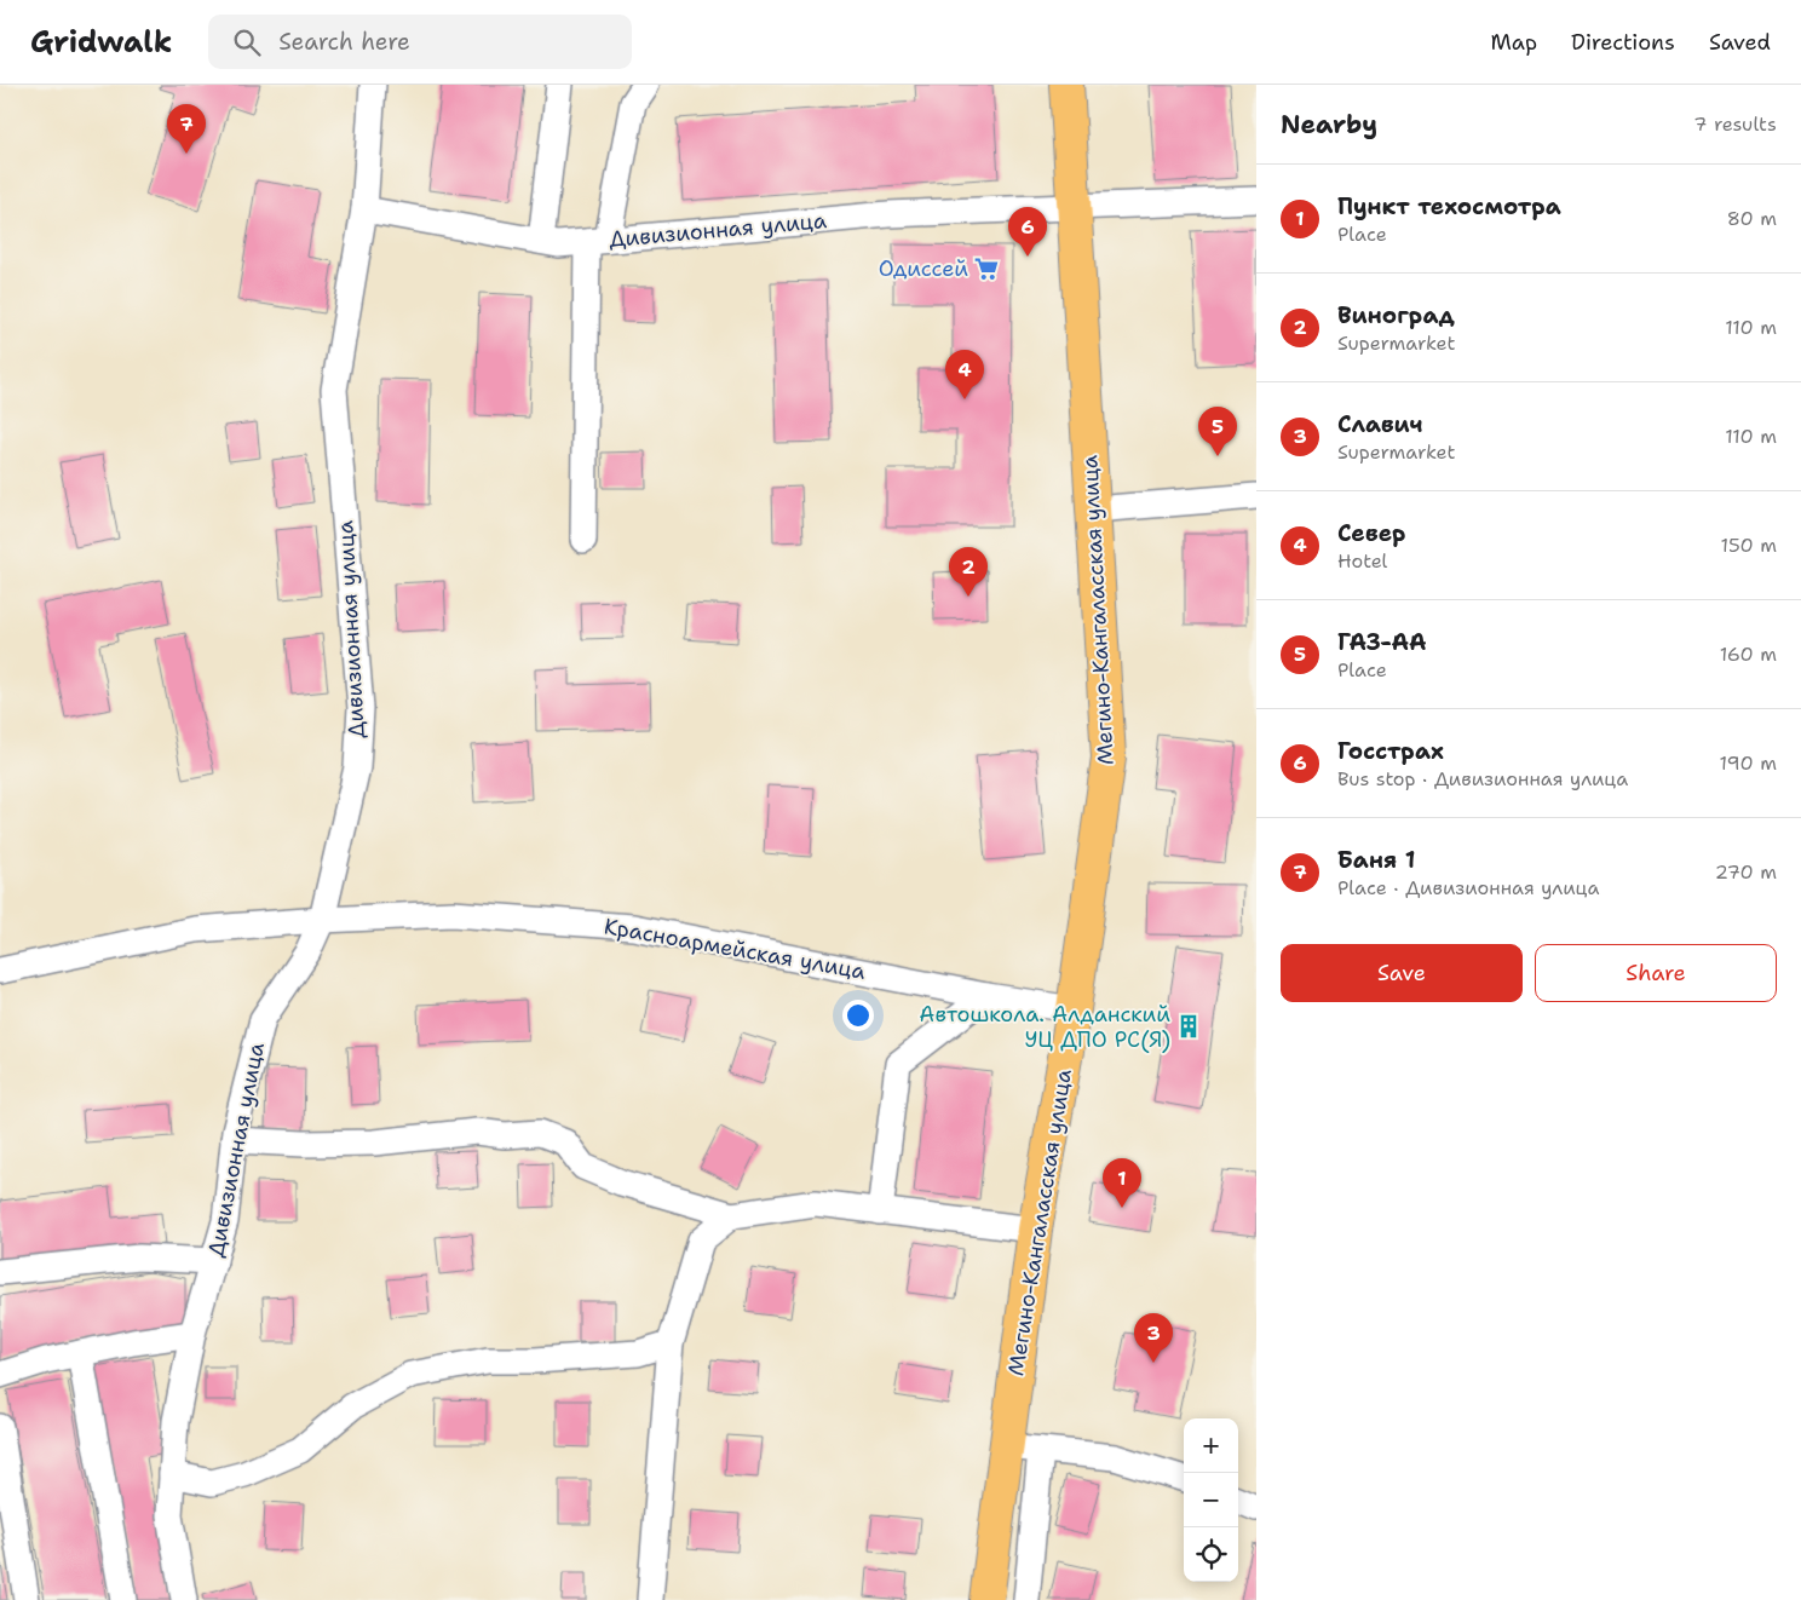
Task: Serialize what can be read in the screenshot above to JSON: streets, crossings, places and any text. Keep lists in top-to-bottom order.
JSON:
{
  "streets": {
    "main road": ["Мегино-Кангаласская улица"],
    "street": ["Дивизионная улица", "Красноармейская улица"]
  },
  "crossings": [
    ["Дивизионная улица", "Мегино-Кангаласская улица"],
    ["Дивизионная улица", "Красноармейская улица"],
    ["Мегино-Кангаласская улица", "Красноармейская улица"]
  ],
  "places": {
    "supermarket": ["Одиссей"],
    "building": ["Автошкола. Алданский УЦ ДПО РС(Я)"]
  },
  "page": {
    "header": "Gridwalk",
    "search": "Search here",
    "nav": ["Map", "Directions", "Saved"],
    "heading": ["Nearby", "7 results"],
    "pins": [
      "7",
      "6",
      "4",
      "5",
      "2",
      "1",
      "3"
    ],
    "list": [
      {
        "mark": "1",
        "name": "Пункт техосмотра",
        "note": "Place",
        "value": "80 m"
      },
      {
        "mark": "2",
        "name": "Виноград",
        "note": "Supermarket",
        "value": "110 m"
      },
      {
        "mark": "3",
        "name": "Славич",
        "note": "Supermarket",
        "value": "110 m"
      },
      {
        "mark": "4",
        "name": "Север",
        "note": "Hotel",
        "value": "150 m"
      },
      {
        "mark": "5",
        "name": "ГАЗ-АА",
        "note": "Place",
        "value": "160 m"
      },
      {
        "mark": "6",
        "name": "Госстрах",
        "note": "Bus stop · Дивизионная улица",
        "value": "190 m"
      },
      {
        "mark": "7",
        "name": "Баня 1",
        "note": "Place · Дивизионная улица",
        "value": "270 m"
      }
    ],
    "buttons": ["Save", "Share"],
    "map_buttons": ["+", "−"]
  }
}
